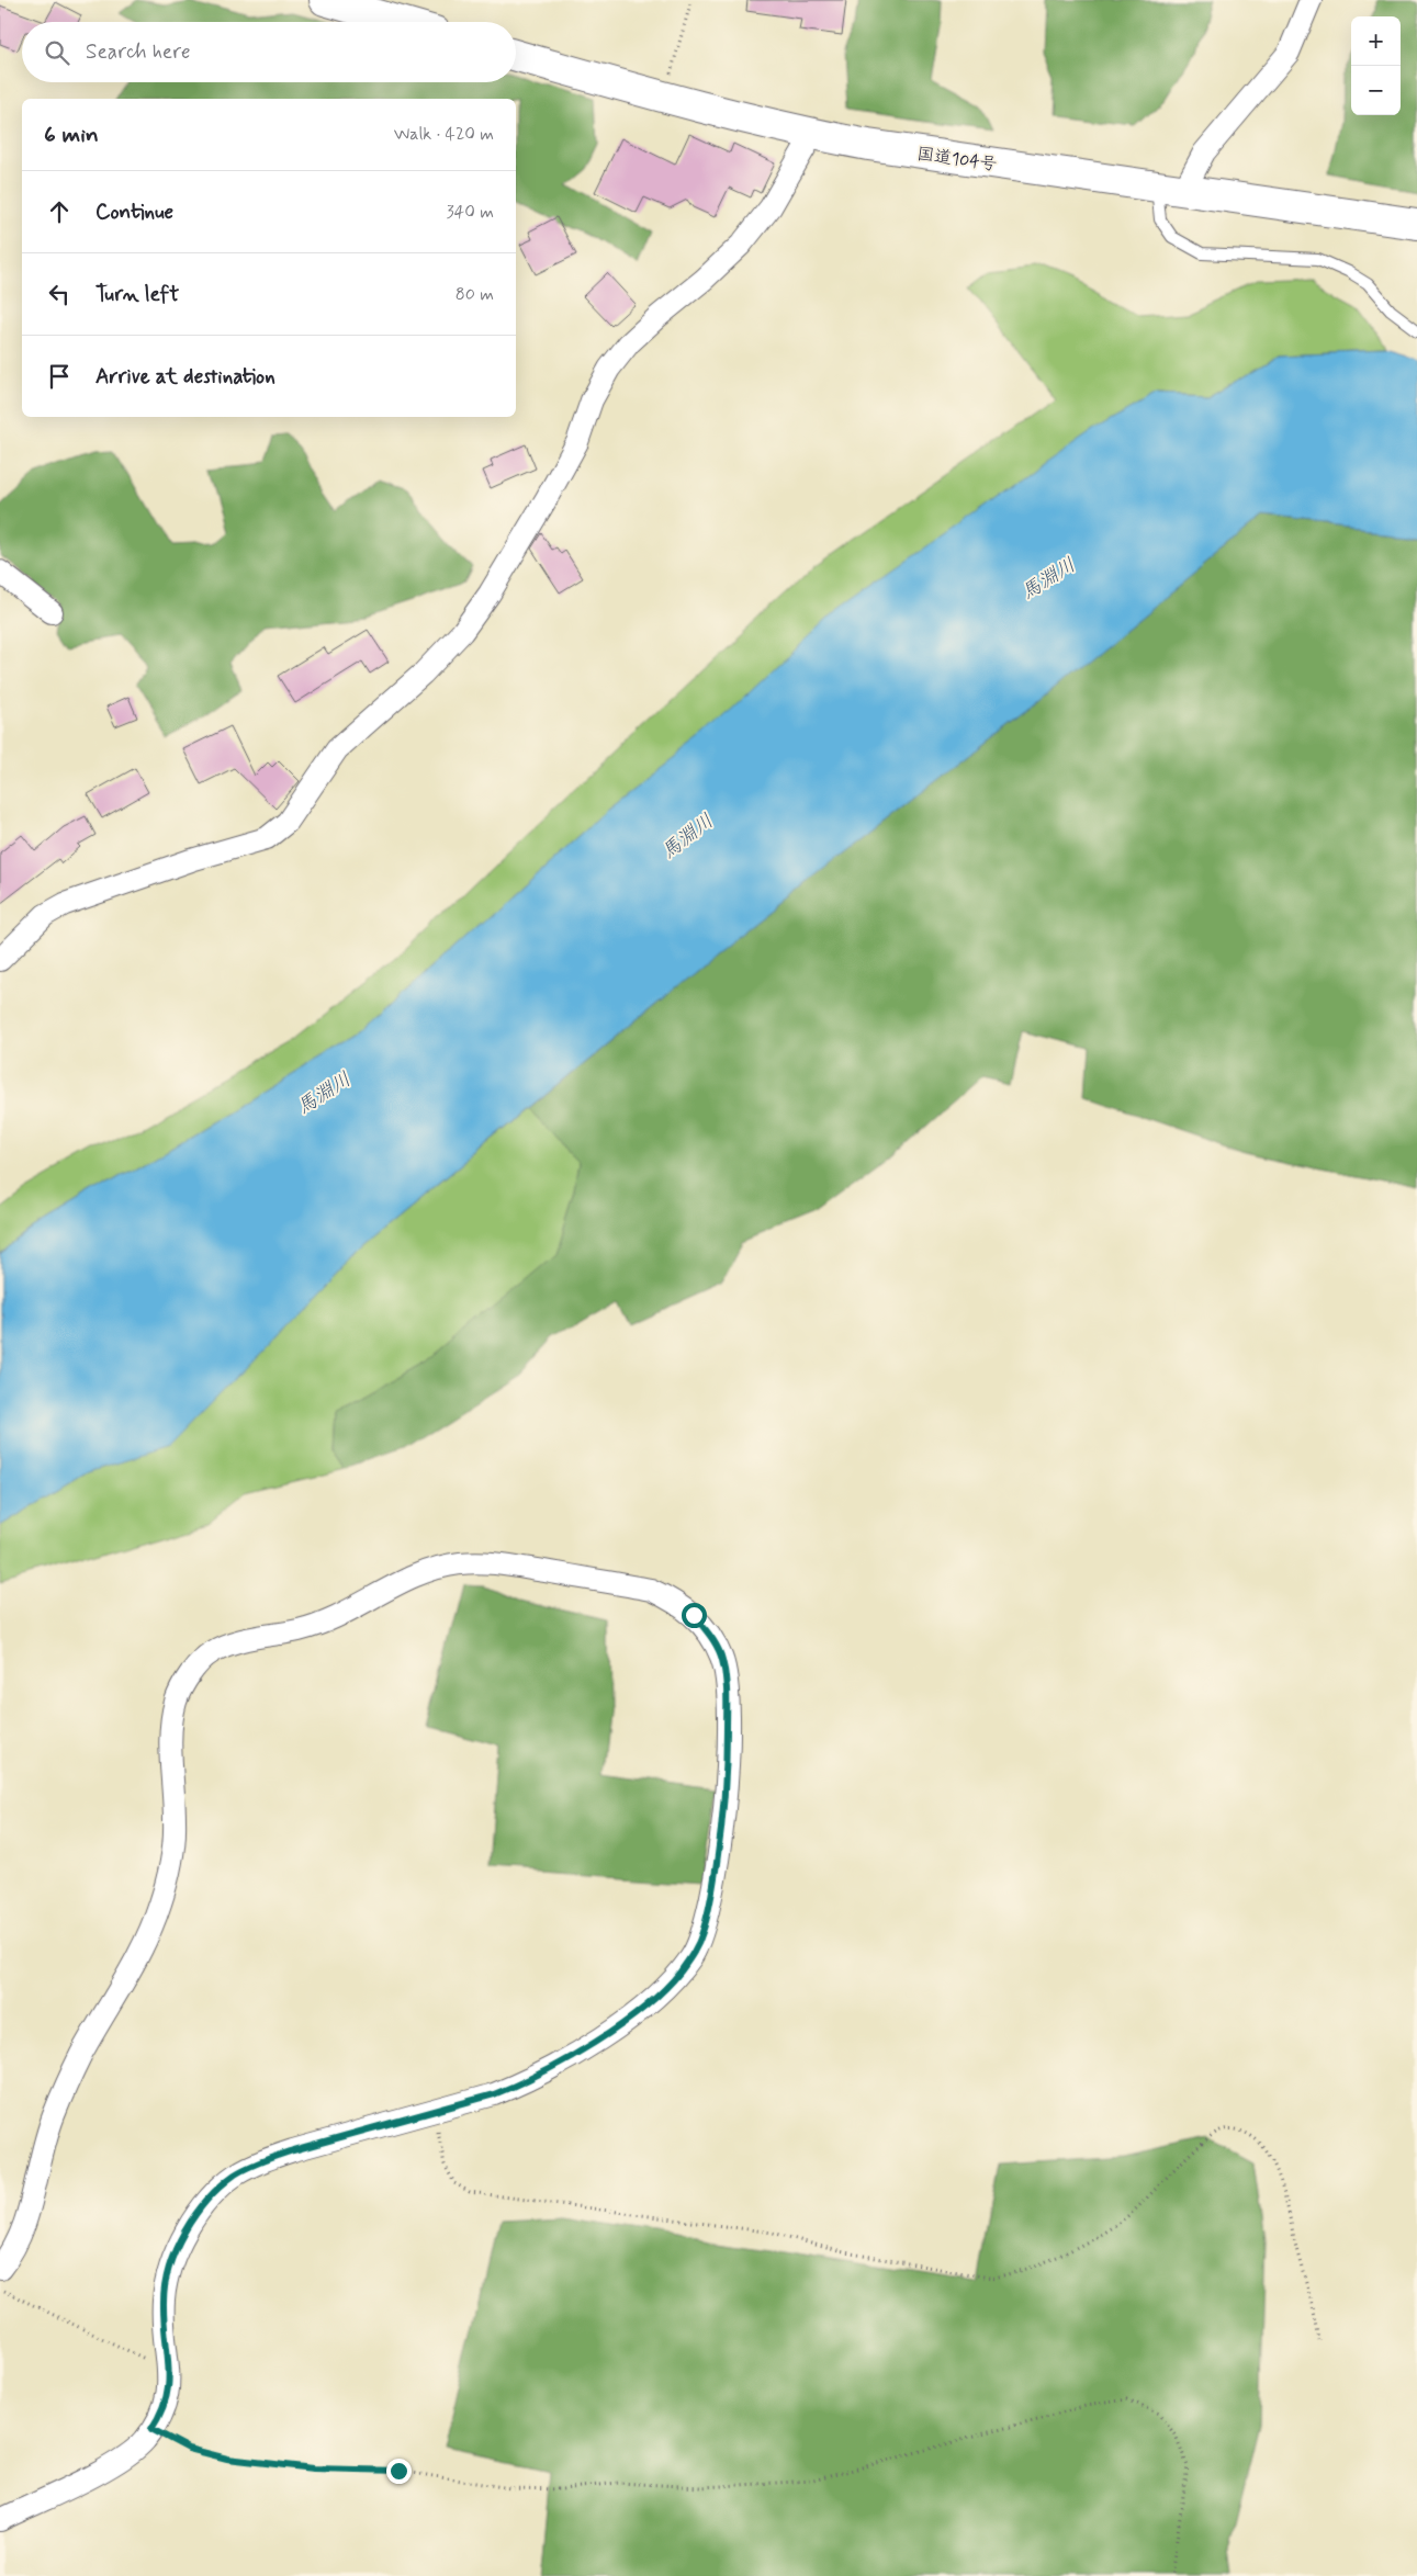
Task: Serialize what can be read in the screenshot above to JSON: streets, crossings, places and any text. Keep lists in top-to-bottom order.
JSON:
{
  "streets": {
    "highway": ["国道104号"]
  },
  "water": ["馬淵川"],
  "page": {
    "map_buttons": ["+", "−"],
    "search": "Search here",
    "heading": ["6 min", "Walk · 420 m"],
    "list": [
      ["Continue", "340 m"],
      ["Turn left", "80 m"],
      "Arrive at destination"
    ]
  }
}
